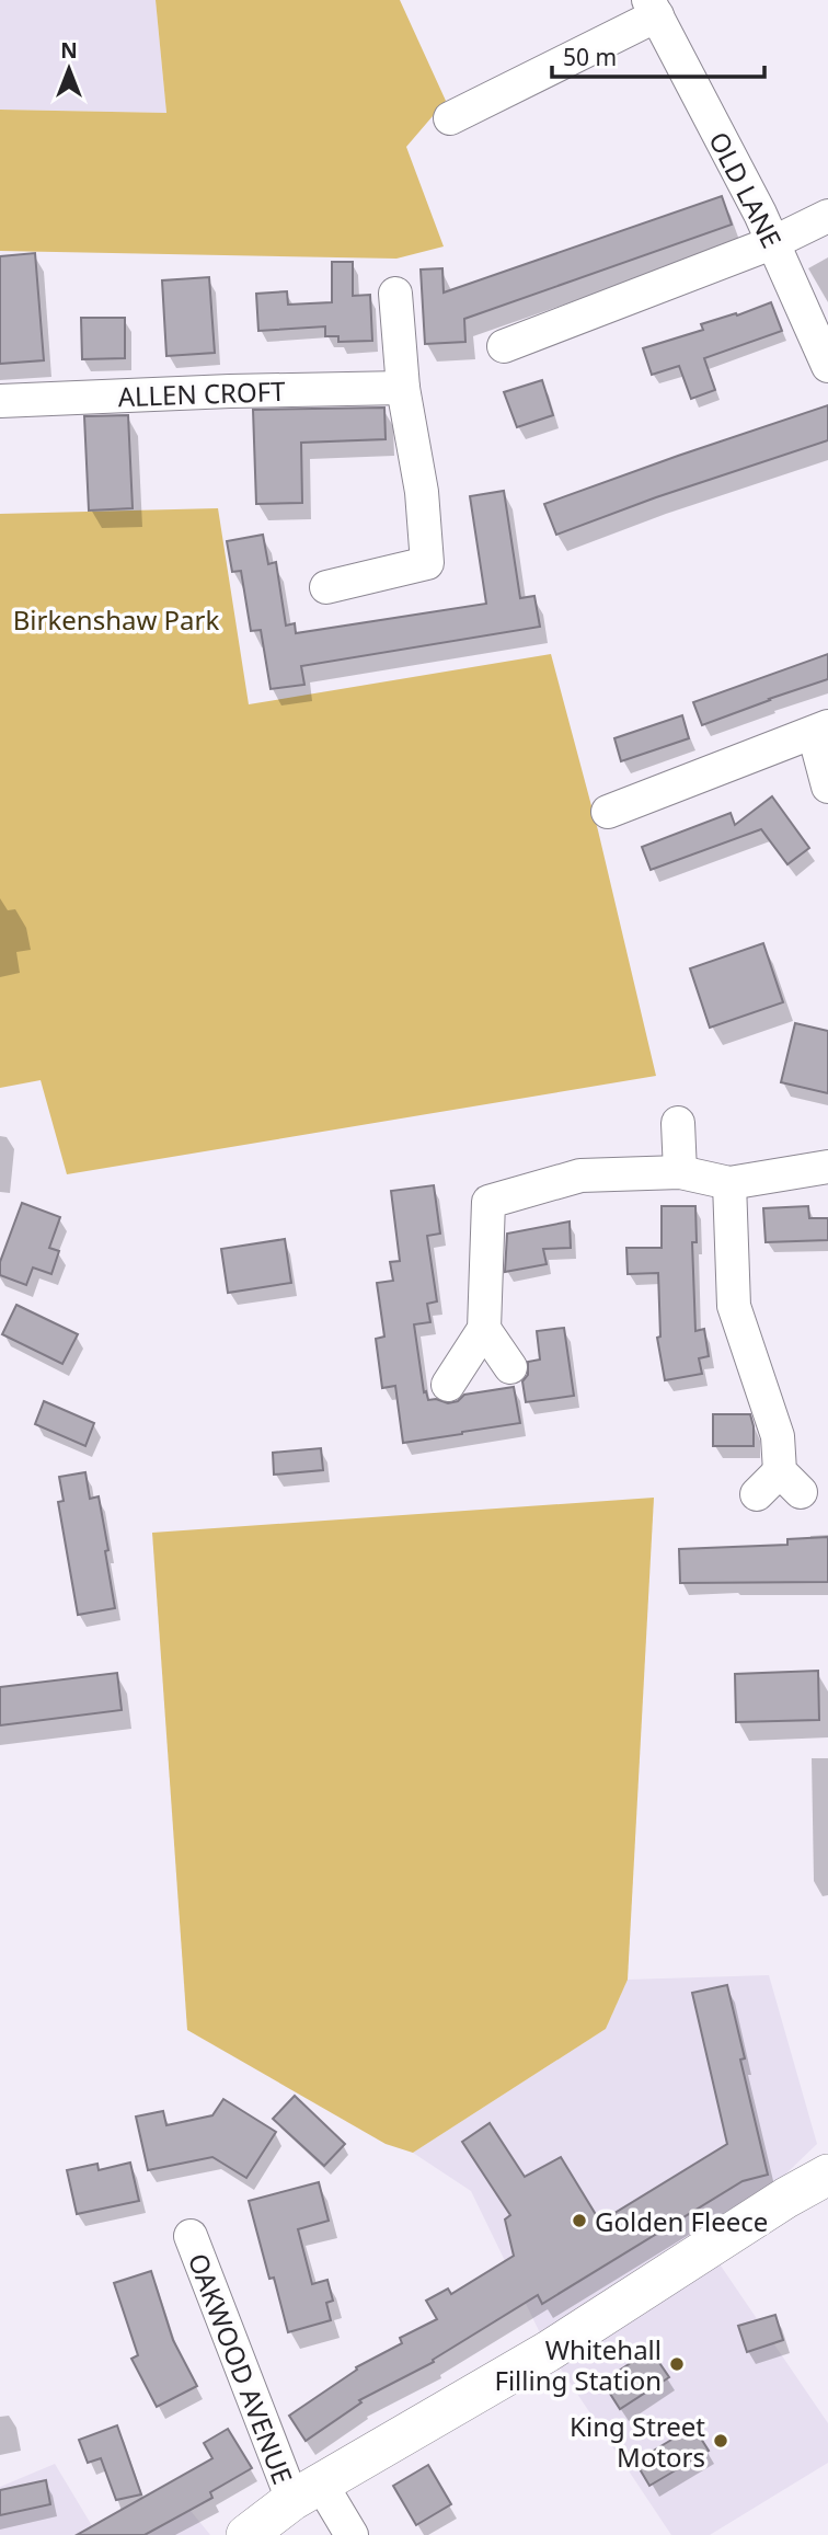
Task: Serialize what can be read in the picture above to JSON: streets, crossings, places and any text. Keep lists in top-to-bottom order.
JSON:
{
  "streets": {
    "street": ["OLD LANE", "ALLEN CROFT", "OAKWOOD AVENUE"]
  },
  "parks": ["Birkenshaw Park"],
  "places": ["Golden Fleece", "Whitehall Filling Station", "King Street Motors"],
  "scale_bar": "50 m",
  "north": "top"
}
